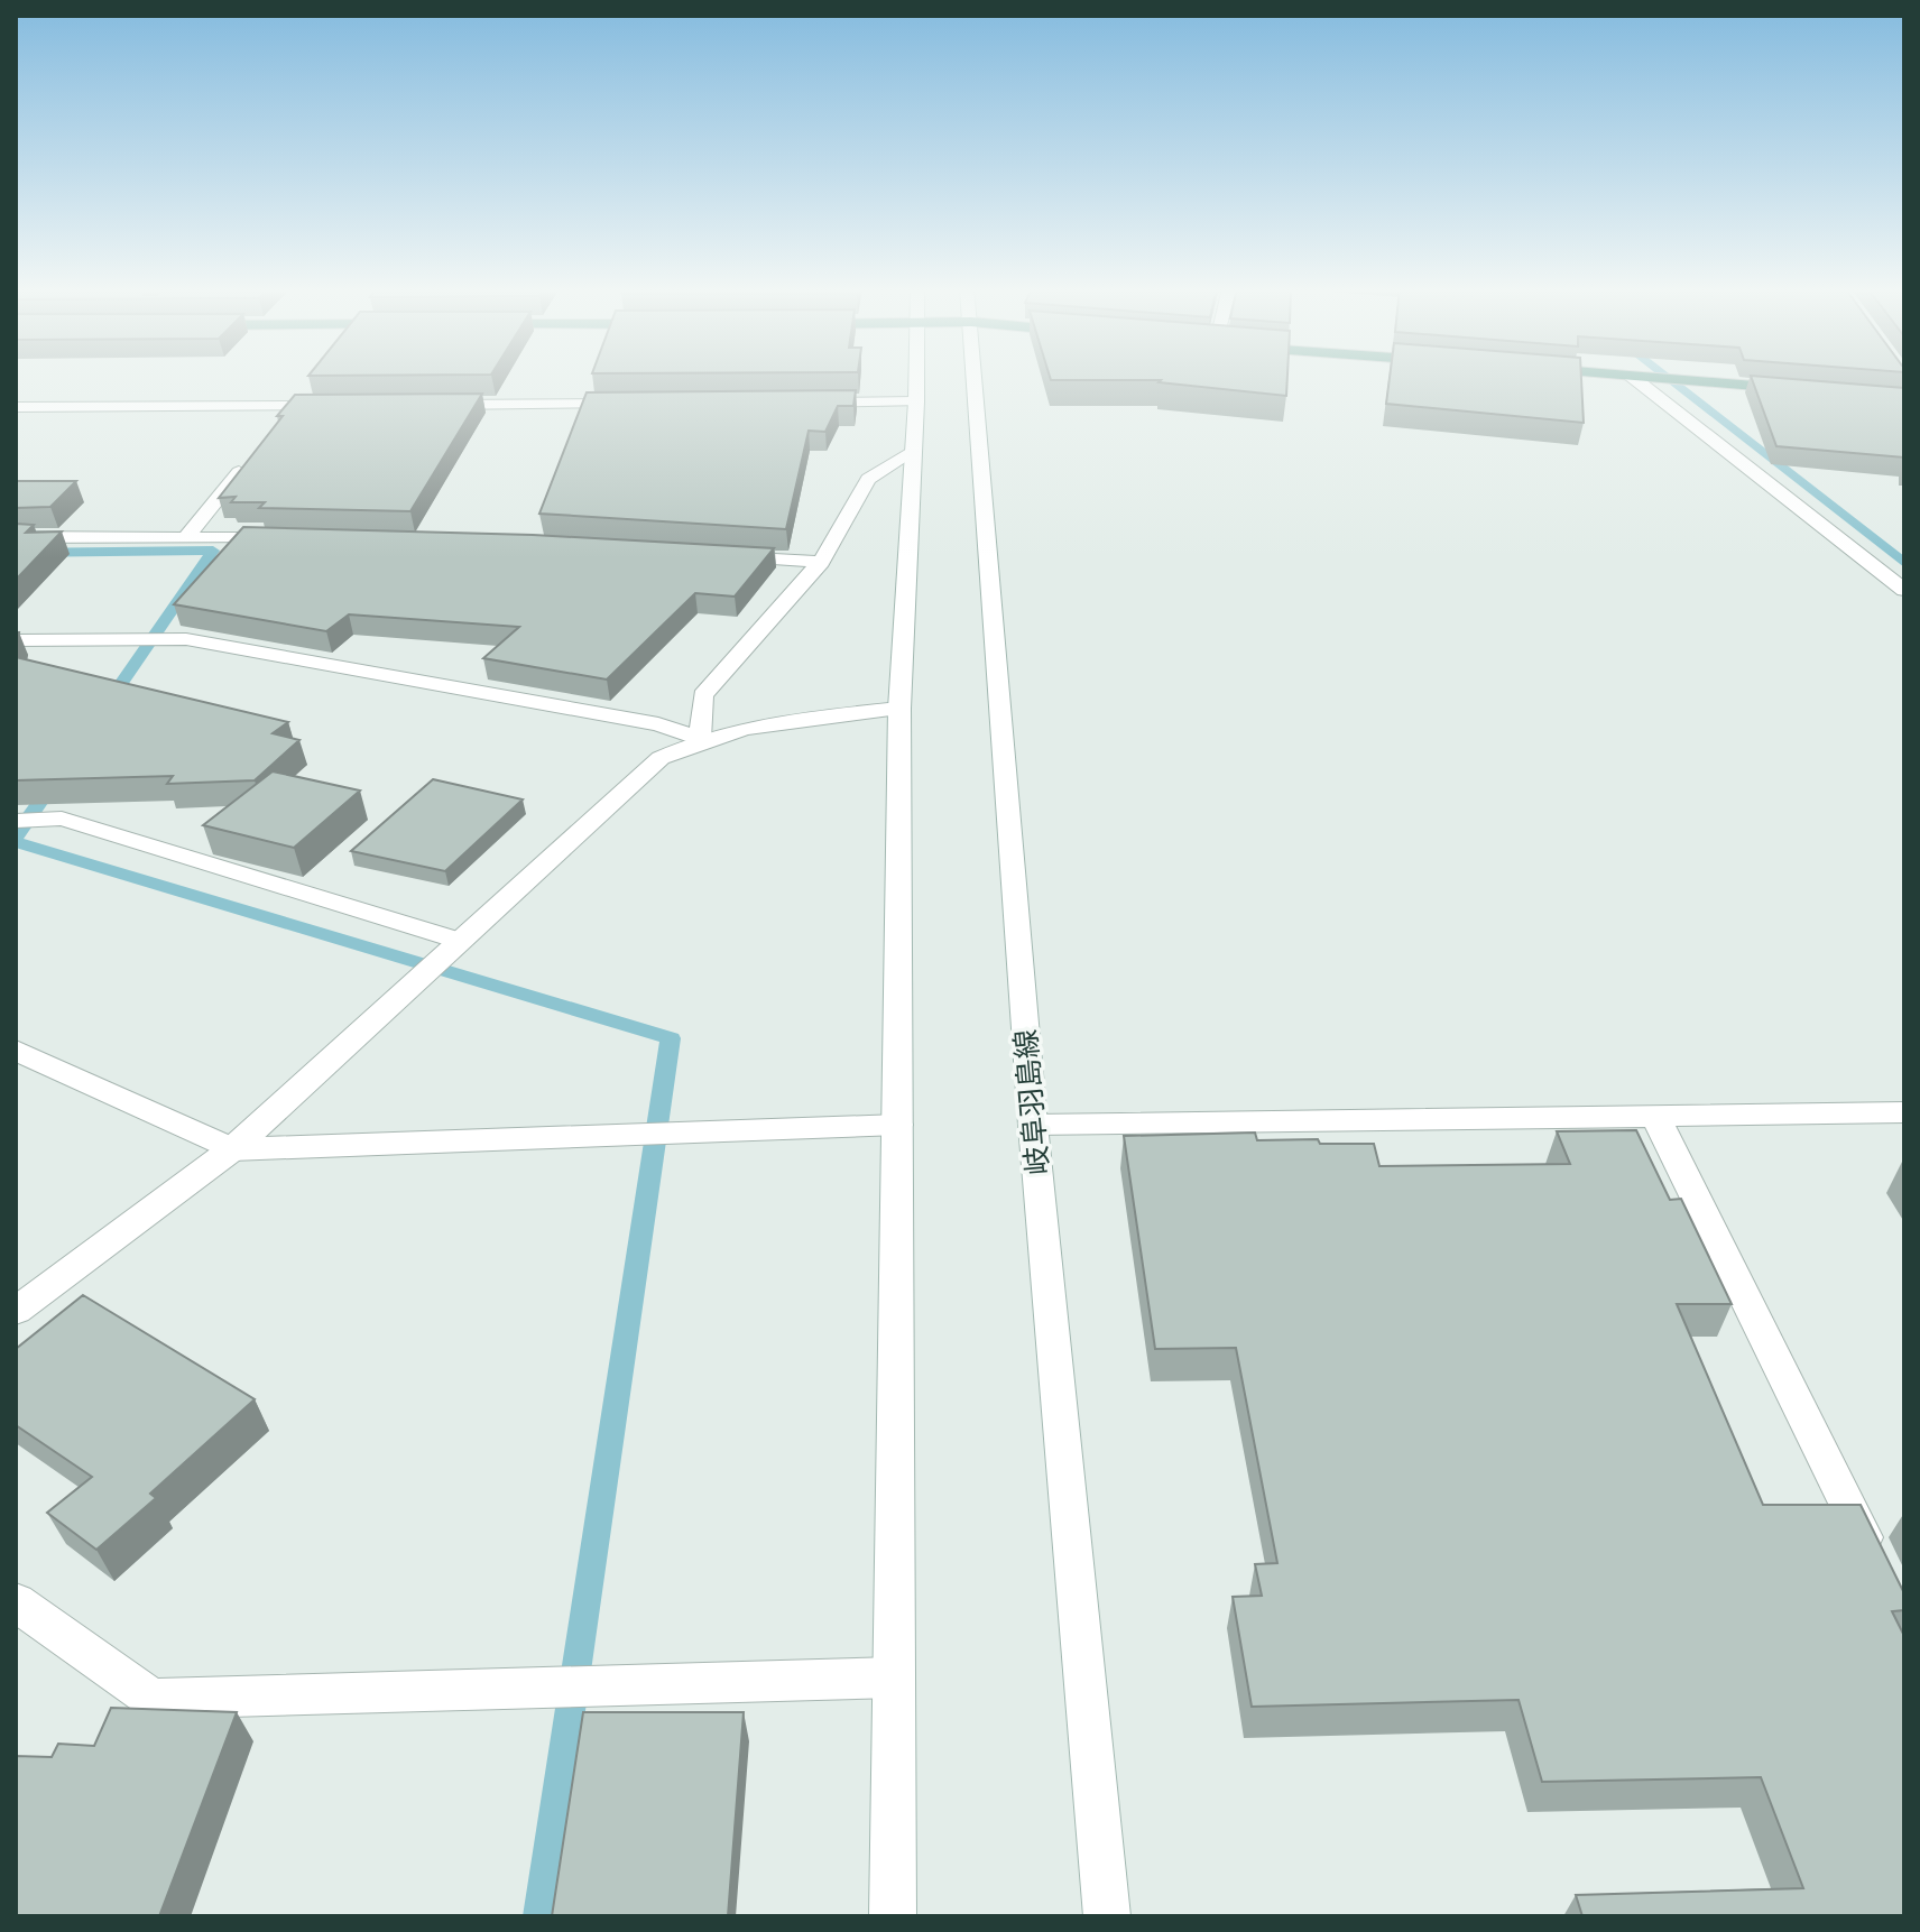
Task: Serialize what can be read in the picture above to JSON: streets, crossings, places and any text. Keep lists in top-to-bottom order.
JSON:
{
  "streets": {
    "street": ["岐阜羽島線"]
  }
}
